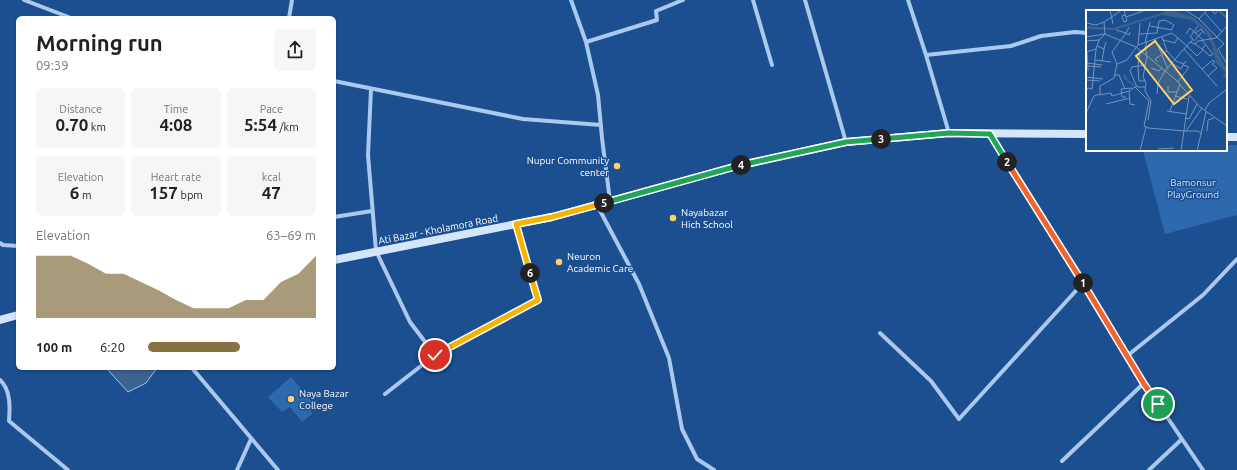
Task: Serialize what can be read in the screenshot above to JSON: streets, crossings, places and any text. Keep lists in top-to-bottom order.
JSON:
{
  "streets": {
    "main road": ["Ati Bazar - Kholamora Road"]
  },
  "parks": ["Bamonsur PlayGround"],
  "places": [
    "Nupur Community center",
    "Nayabazar Hich School",
    "Neuron Academic Care",
    "Naya Bazar College"
  ],
  "page": {
    "heading": ["Morning run", "09:39"],
    "stats": [
      ["Distance", "0.70 km"],
      ["Time", "4:08"],
      ["Pace", "5:54 /km"],
      ["Elevation", "6 m"],
      ["Heart rate", "157 bpm"],
      ["kcal", "47"]
    ],
    "pins": [
      "3",
      "2",
      "4",
      "5",
      "6",
      "1"
    ],
    "chart": ["Elevation", "63–69 m"],
    "list": [
      {
        "name": "100 m",
        "note": "6:20"
      }
    ]
  }
}
